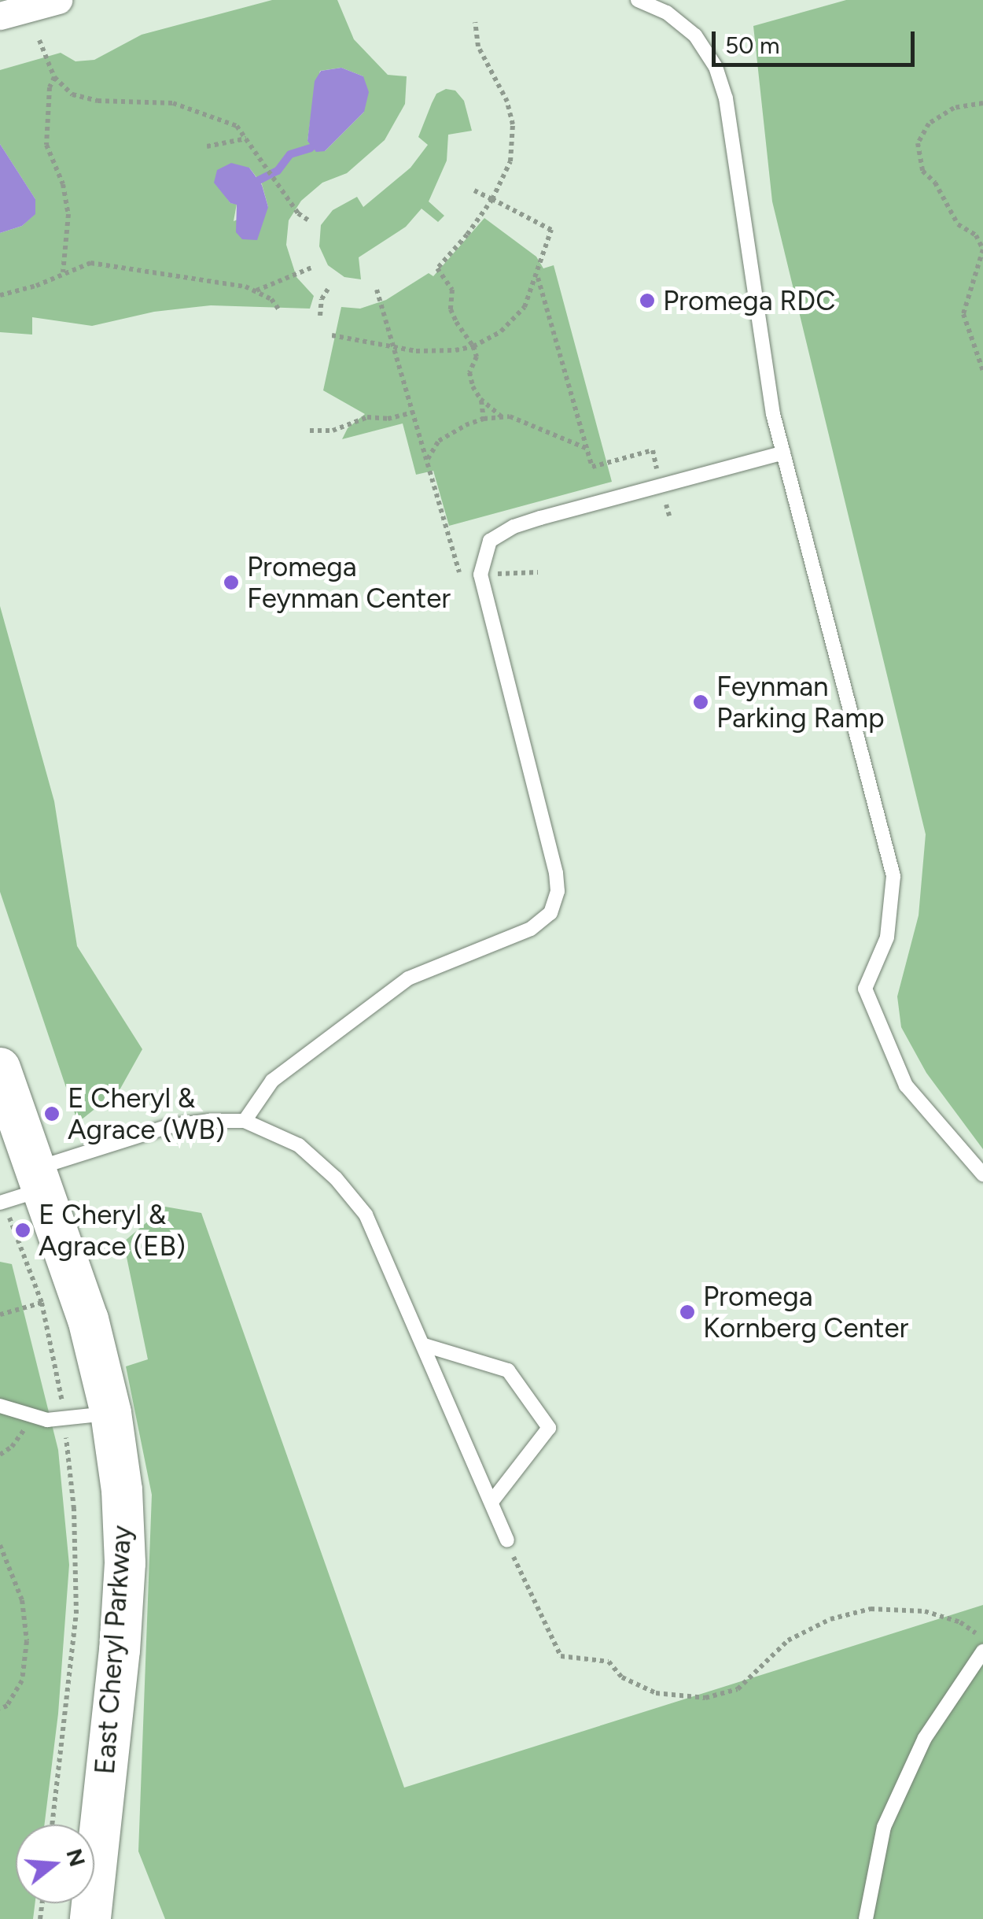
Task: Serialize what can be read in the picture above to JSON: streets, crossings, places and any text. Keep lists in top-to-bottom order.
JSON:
{
  "streets": {
    "street": ["East Cheryl Parkway"]
  },
  "places": [
    "Promega RDC",
    "Promega Feynman Center",
    "Feynman Parking Ramp",
    "E Cheryl & Agrace (WB)",
    "E Cheryl & Agrace (EB)",
    "Promega Kornberg Center"
  ],
  "scale_bar": "50 m",
  "north": "right"
}
